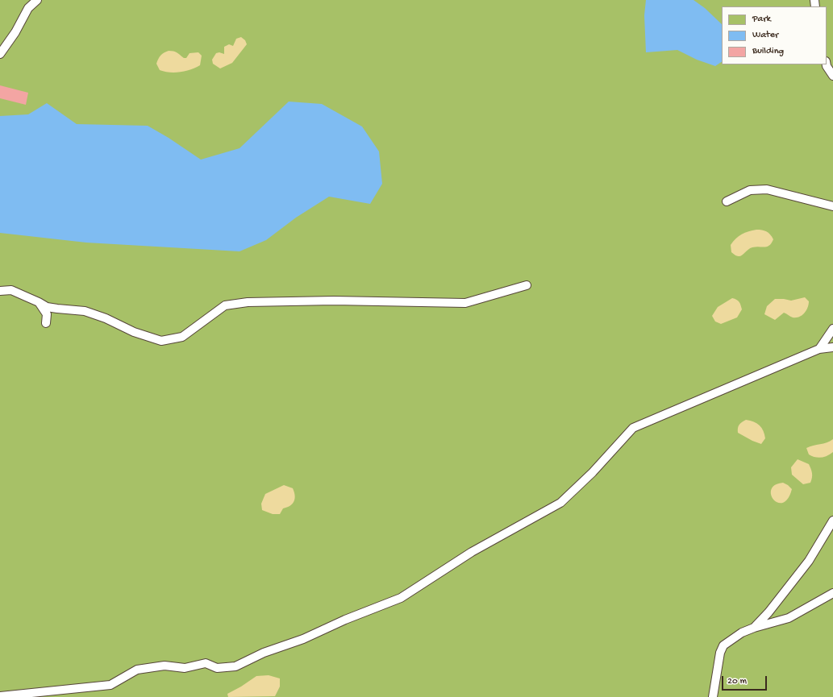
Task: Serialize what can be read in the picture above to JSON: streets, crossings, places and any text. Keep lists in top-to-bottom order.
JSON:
{
  "legend": ["Park", "Water", "Building"],
  "scale_bar": "20 m"
}
